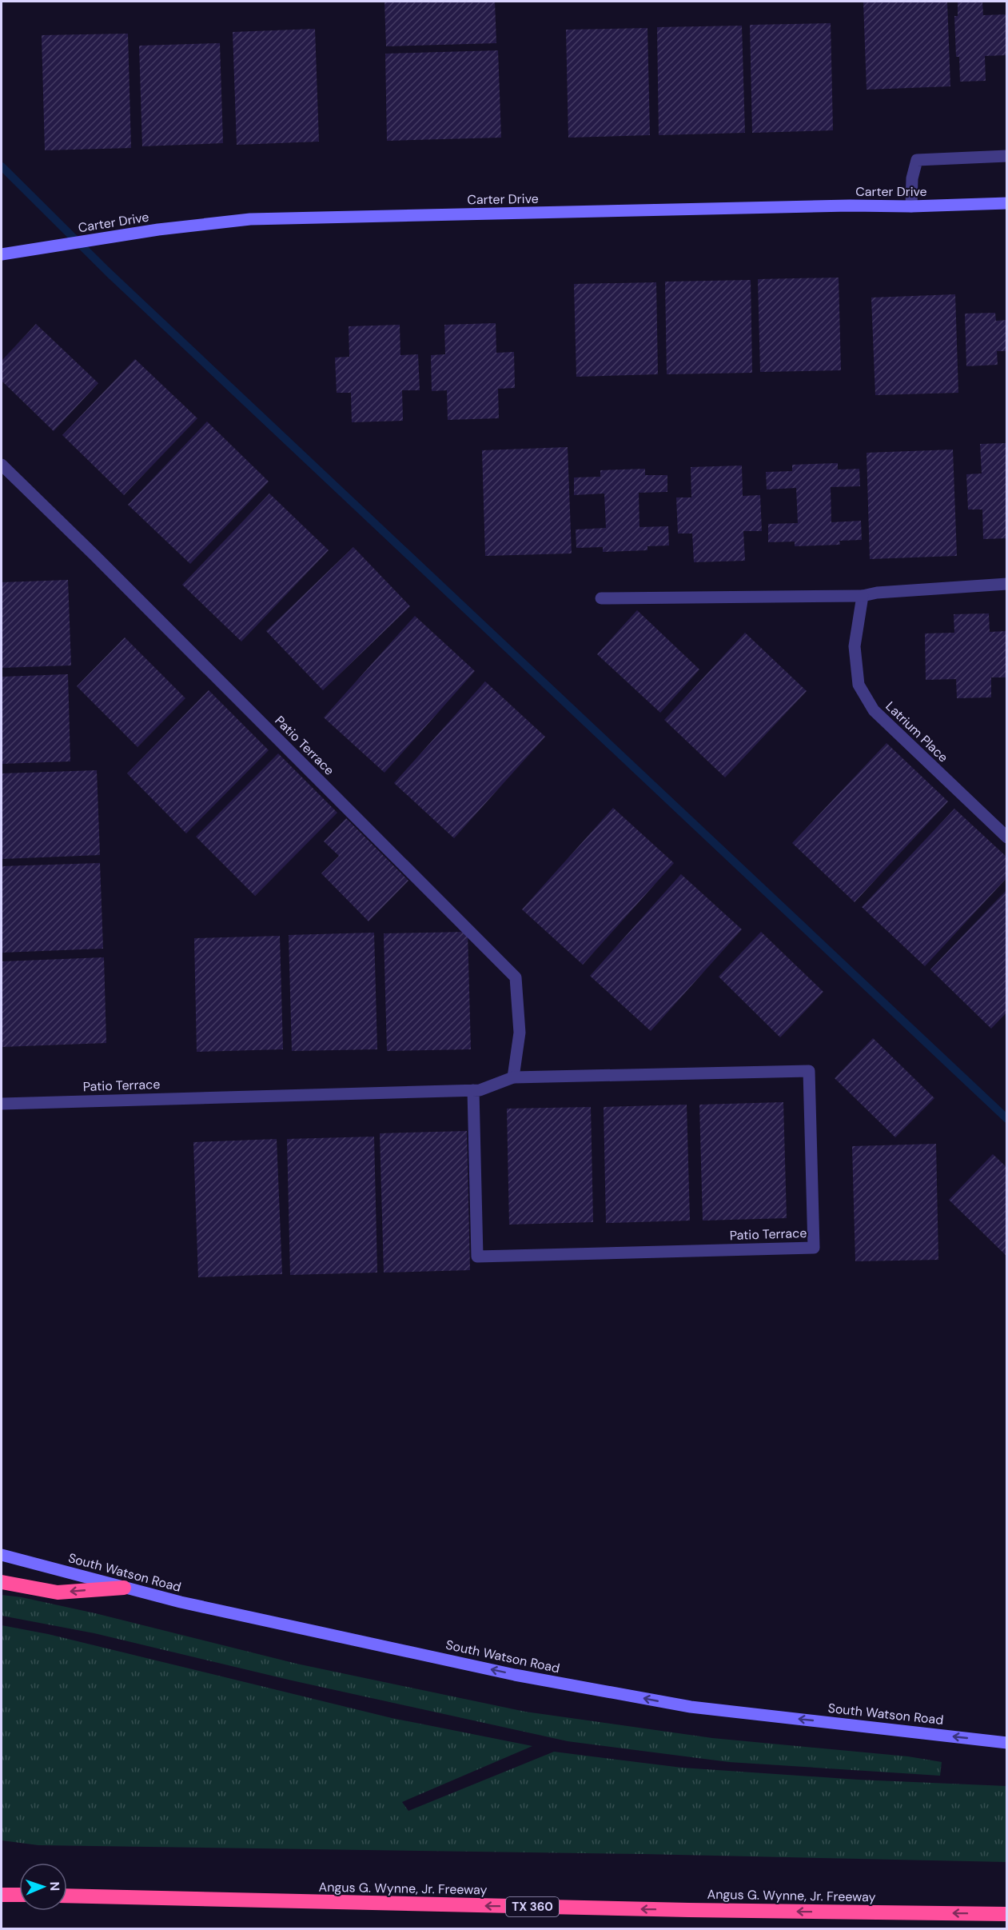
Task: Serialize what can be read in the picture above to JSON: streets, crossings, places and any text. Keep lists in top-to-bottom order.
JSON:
{
  "streets": {
    "highway": ["Angus G. Wynne, Jr. Freeway", "TX 360"],
    "main road": ["Carter Drive", "South Watson Road"],
    "lane": ["Latrium Place", "Patio Terrace"]
  },
  "one_way": ["South Watson Road", "Angus G. Wynne, Jr. Freeway"],
  "north": "right"
}
